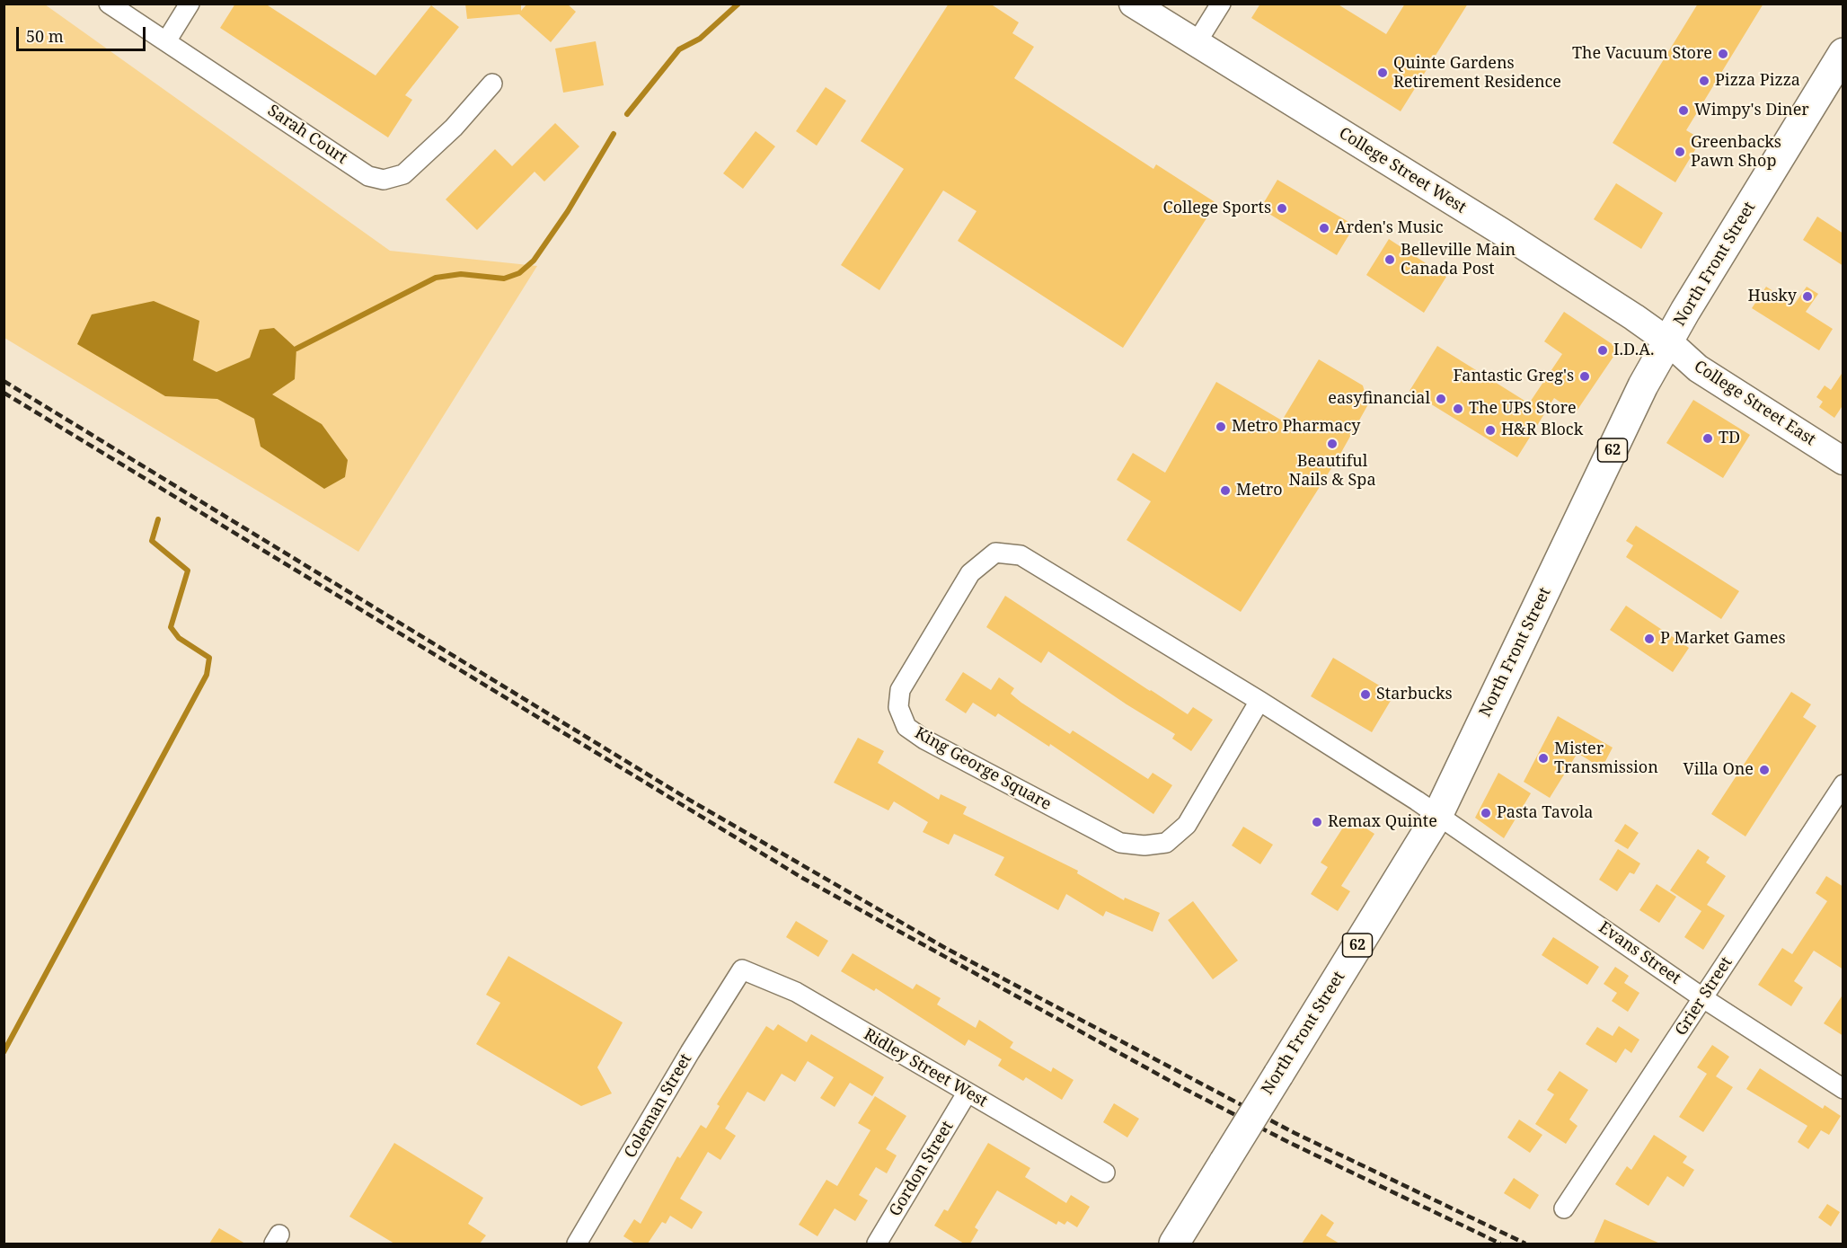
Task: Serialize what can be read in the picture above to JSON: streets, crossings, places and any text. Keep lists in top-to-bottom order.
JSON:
{
  "streets": {
    "main road": [
      "College Street West",
      "North Front Street",
      "College Street East",
      "62"
    ],
    "street": [
      "Sarah Court",
      "King George Square",
      "Evans Street",
      "Grier Street",
      "Ridley Street West",
      "Coleman Street",
      "Gordon Street"
    ]
  },
  "crossings": [
    ["College Street West", "North Front Street"],
    ["College Street West", "College Street East"],
    ["North Front Street", "College Street East"],
    ["North Front Street", "King George Square"],
    ["North Front Street", "Evans Street"],
    ["King George Square", "Evans Street"],
    ["Evans Street", "Grier Street"],
    ["Ridley Street West", "Coleman Street"],
    ["Ridley Street West", "Gordon Street"]
  ],
  "places": [
    "The Vacuum Store",
    "Quinte Gardens Retirement Residence",
    "Pizza Pizza",
    "Wimpy's Diner",
    "Greenbacks Pawn Shop",
    "College Sports",
    "Arden's Music",
    "Belleville Main Canada Post",
    "Husky",
    "I.D.A.",
    "Fantastic Greg's",
    "easyfinancial",
    "The UPS Store",
    "Metro Pharmacy",
    "H&R Block",
    "TD",
    "Beautiful Nails & Spa",
    "Metro",
    "P Market Games",
    "Starbucks",
    "Mister Transmission",
    "Villa One",
    "Pasta Tavola",
    "Remax Quinte"
  ],
  "scale_bar": "50 m"
}
